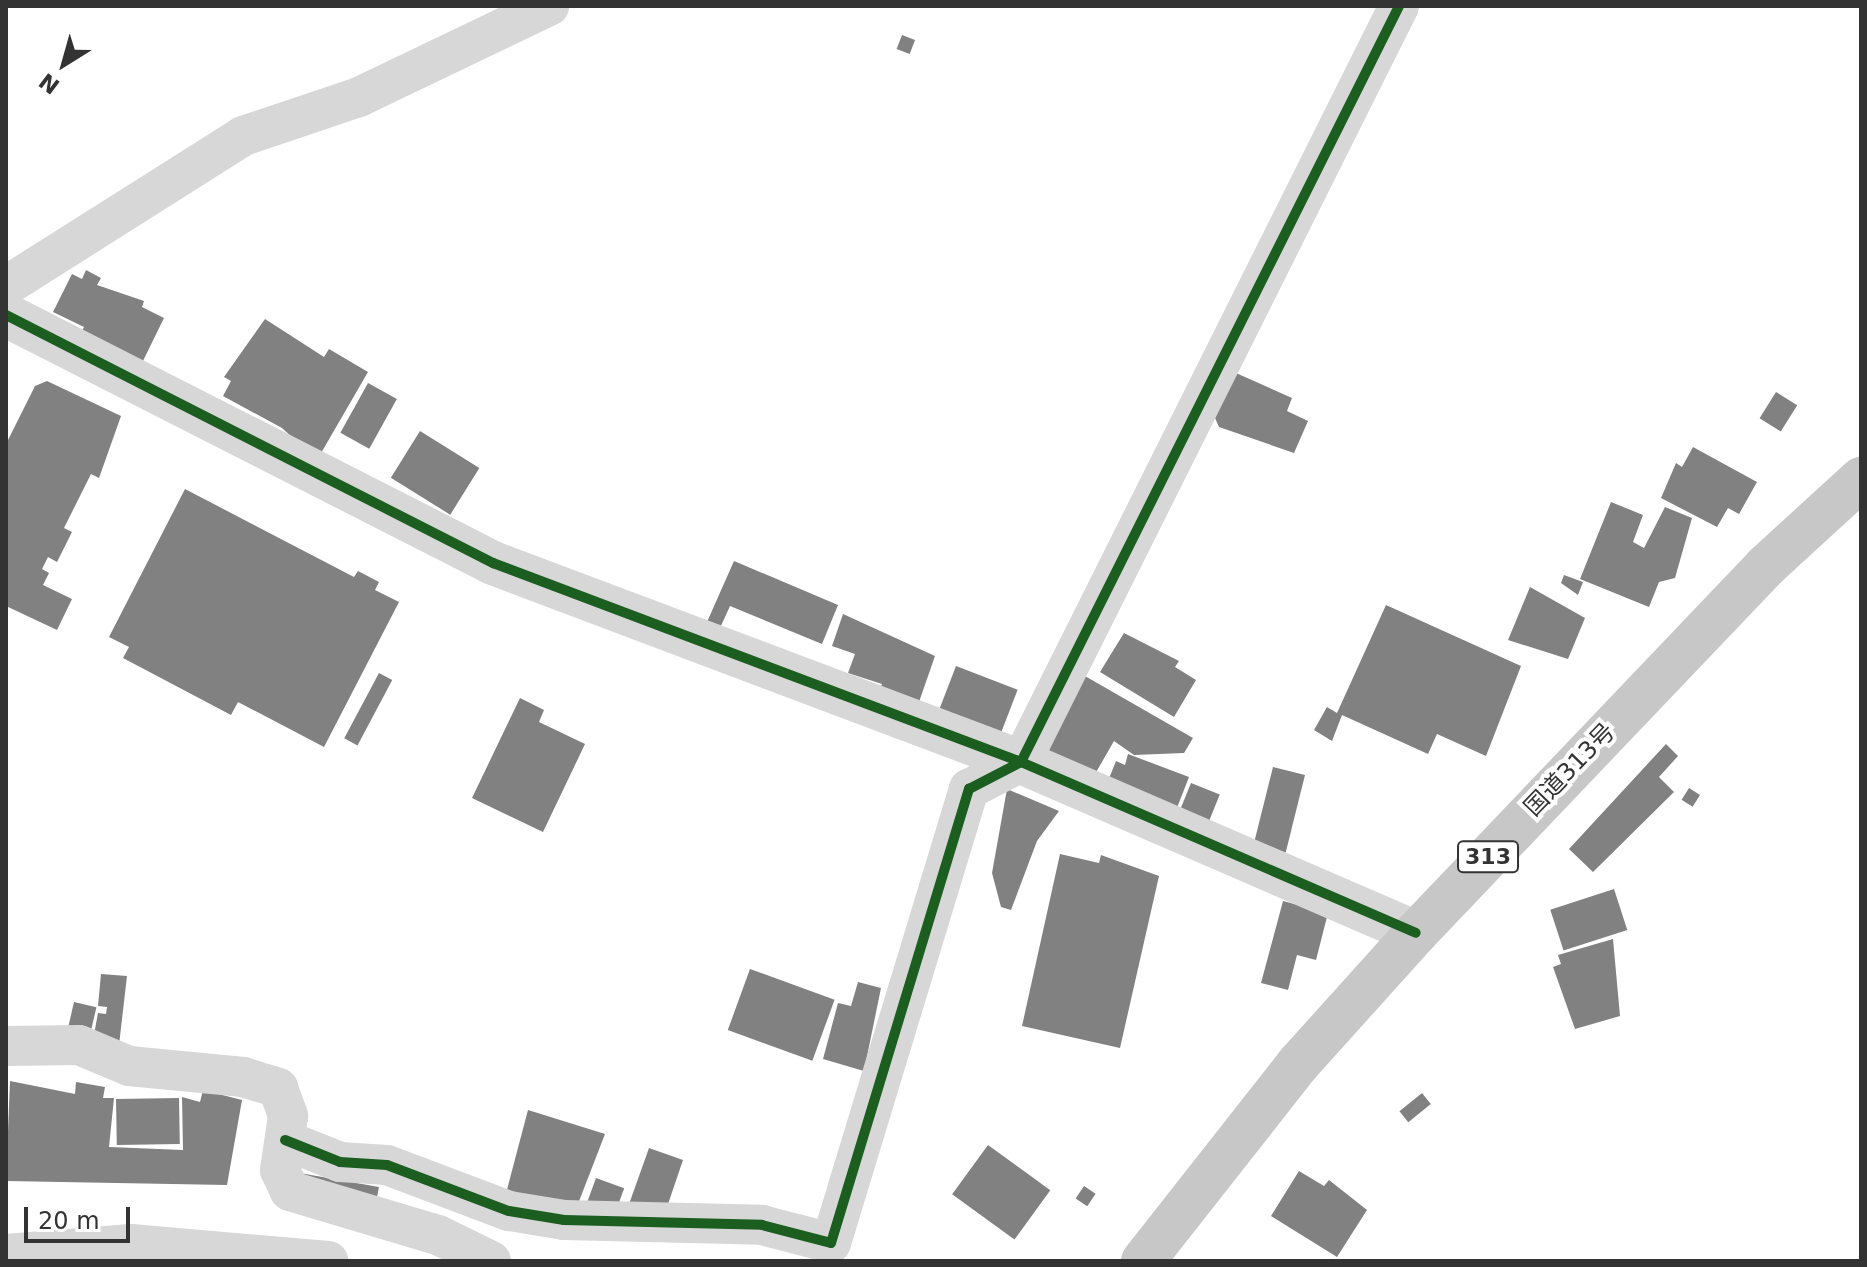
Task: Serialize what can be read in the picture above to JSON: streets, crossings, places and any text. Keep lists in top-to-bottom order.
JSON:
{
  "streets": {
    "highway": ["国道313号", "313"]
  },
  "scale_bar": "20 m",
  "north": "bottom left"
}
